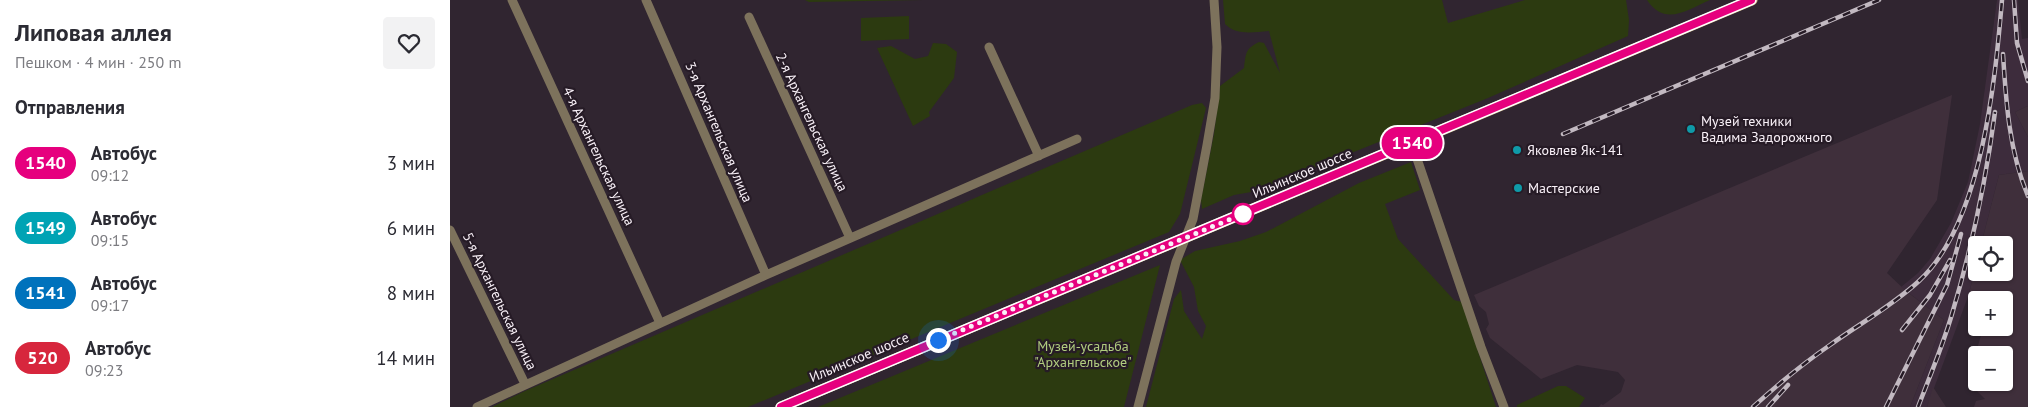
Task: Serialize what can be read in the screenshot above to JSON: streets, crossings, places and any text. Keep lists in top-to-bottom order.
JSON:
{
  "streets": {
    "main road": ["Ильинское шоссе"],
    "street": [
      "2-я Архангельская улица",
      "3-я Архангельская улица",
      "4-я Архангельская улица",
      "5-я Архангельская улица"
    ]
  },
  "parks": ["Музей-усадьба \"Архангельское\""],
  "places": ["Музей техники Вадима Задорожного", "Яковлев Як-141", "Мастерские"],
  "lines": ["bus line 1540"],
  "page": {
    "heading": [
      ["Липовая аллея", "Пешком · 4 мин · 250 m"],
      "Отправления"
    ],
    "on_map": "1540",
    "list": [
      {
        "mark": "1540",
        "name": "Автобус",
        "note": "09:12",
        "value": "3 мин"
      },
      {
        "mark": "1549",
        "name": "Автобус",
        "note": "09:15",
        "value": "6 мин"
      },
      {
        "mark": "1541",
        "name": "Автобус",
        "note": "09:17",
        "value": "8 мин"
      },
      {
        "mark": "520",
        "name": "Автобус",
        "note": "09:23",
        "value": "14 мин"
      }
    ],
    "map_buttons": ["+", "−"]
  }
}
